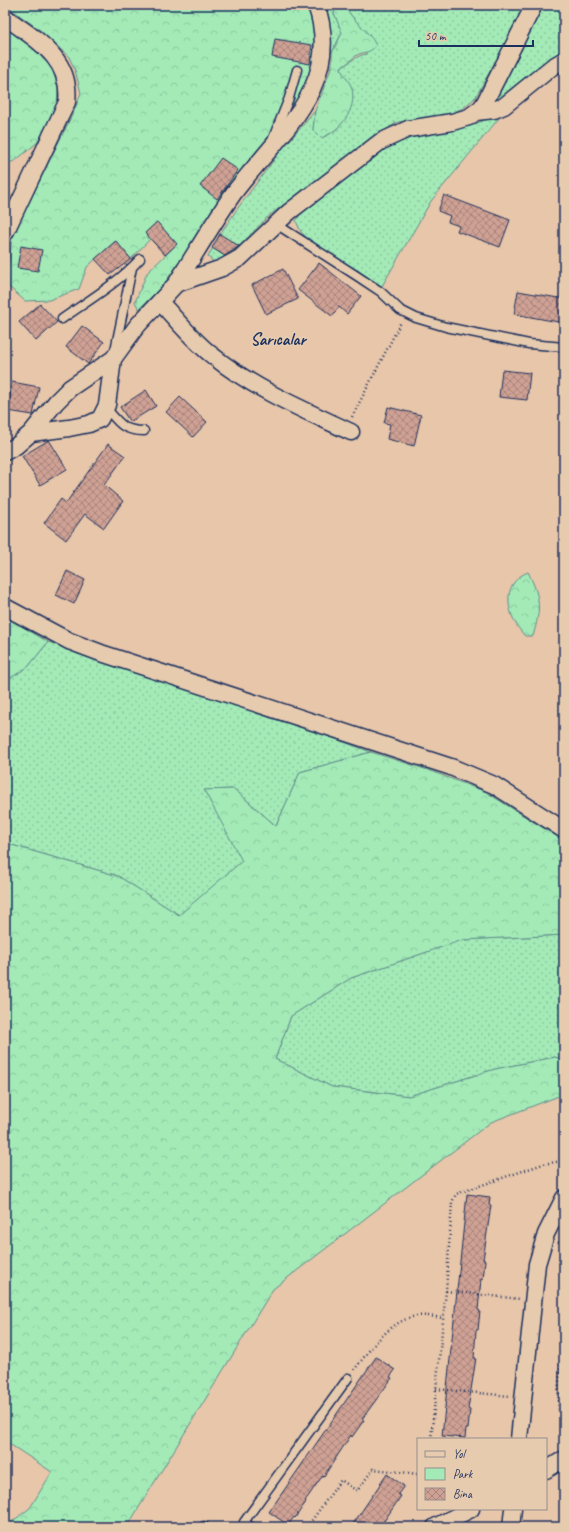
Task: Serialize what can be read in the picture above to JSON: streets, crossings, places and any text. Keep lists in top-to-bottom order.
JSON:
{
  "districts": ["Sarıcalar"],
  "legend": ["Yol", "Park", "Bina"],
  "scale_bar": "50 m"
}
